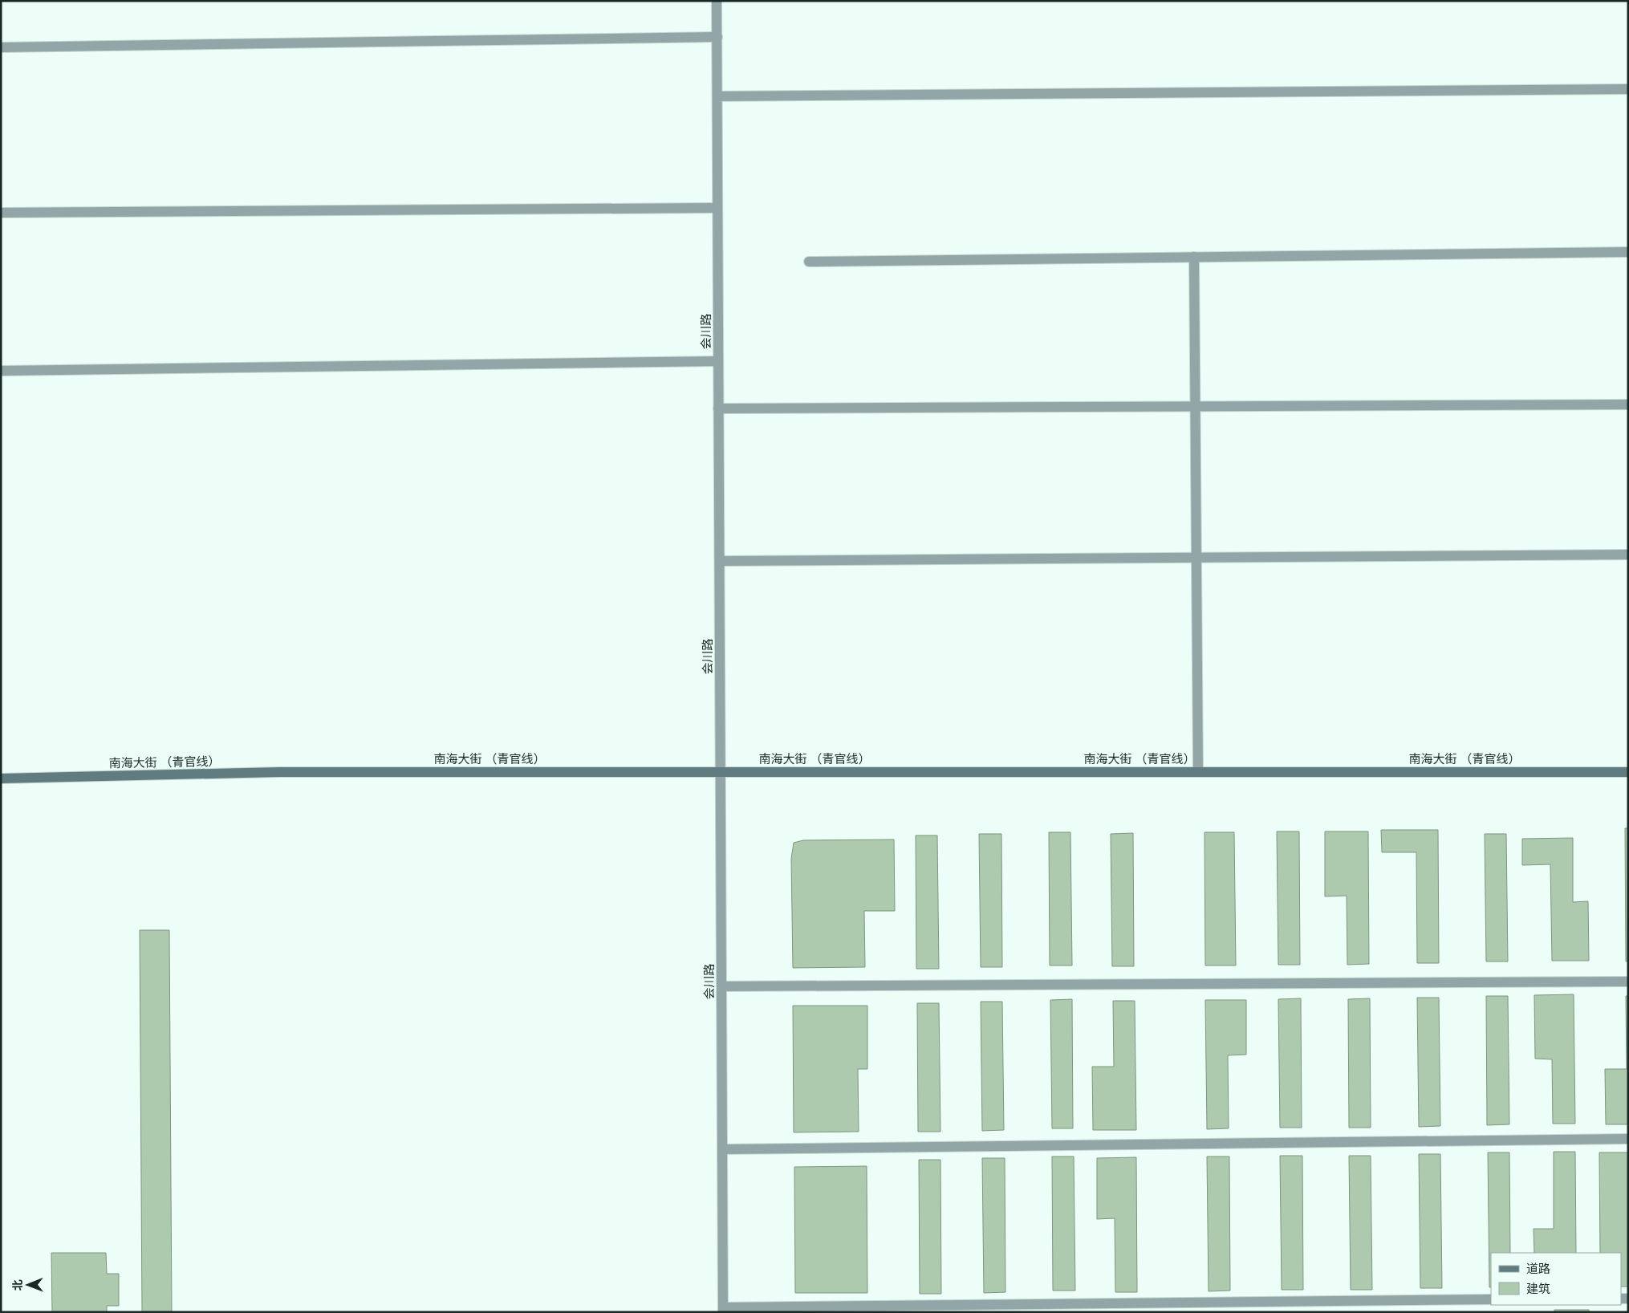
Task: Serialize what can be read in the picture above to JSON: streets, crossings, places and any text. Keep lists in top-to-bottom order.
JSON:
{
  "streets": {
    "main road": ["南海大街 （青官线）"],
    "street": ["会川路"]
  },
  "crossings": [
    ["会川路", "南海大街 （青官线）"]
  ],
  "legend": ["道路", "建筑"],
  "north": "left"
}
